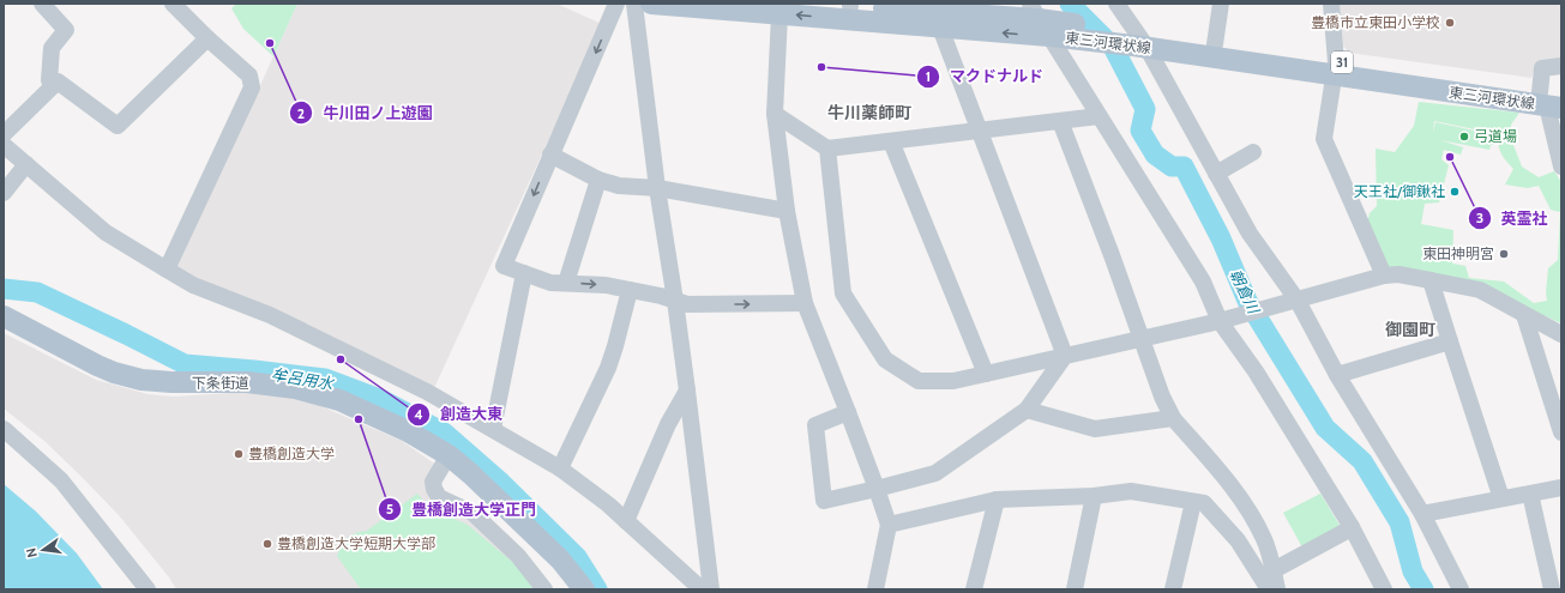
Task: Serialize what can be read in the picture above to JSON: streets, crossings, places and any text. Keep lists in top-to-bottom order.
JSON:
{
  "streets": {
    "main road": ["東三河環状線", "31", "下条街道"]
  },
  "districts": ["牛川薬師町", "御園町"],
  "water": ["朝倉川", "牟呂用水"],
  "places": [
    "豊橋市立東田小学校",
    "牛川田ノ上遊園",
    "マクドナルド",
    "弓道場",
    "英霊社",
    "天王社/御鍬社",
    "東田神明宮",
    "創造大東",
    "豊橋創造大学正門",
    "豊橋創造大学",
    "豊橋創造大学短期大学部"
  ],
  "north": "left"
}
